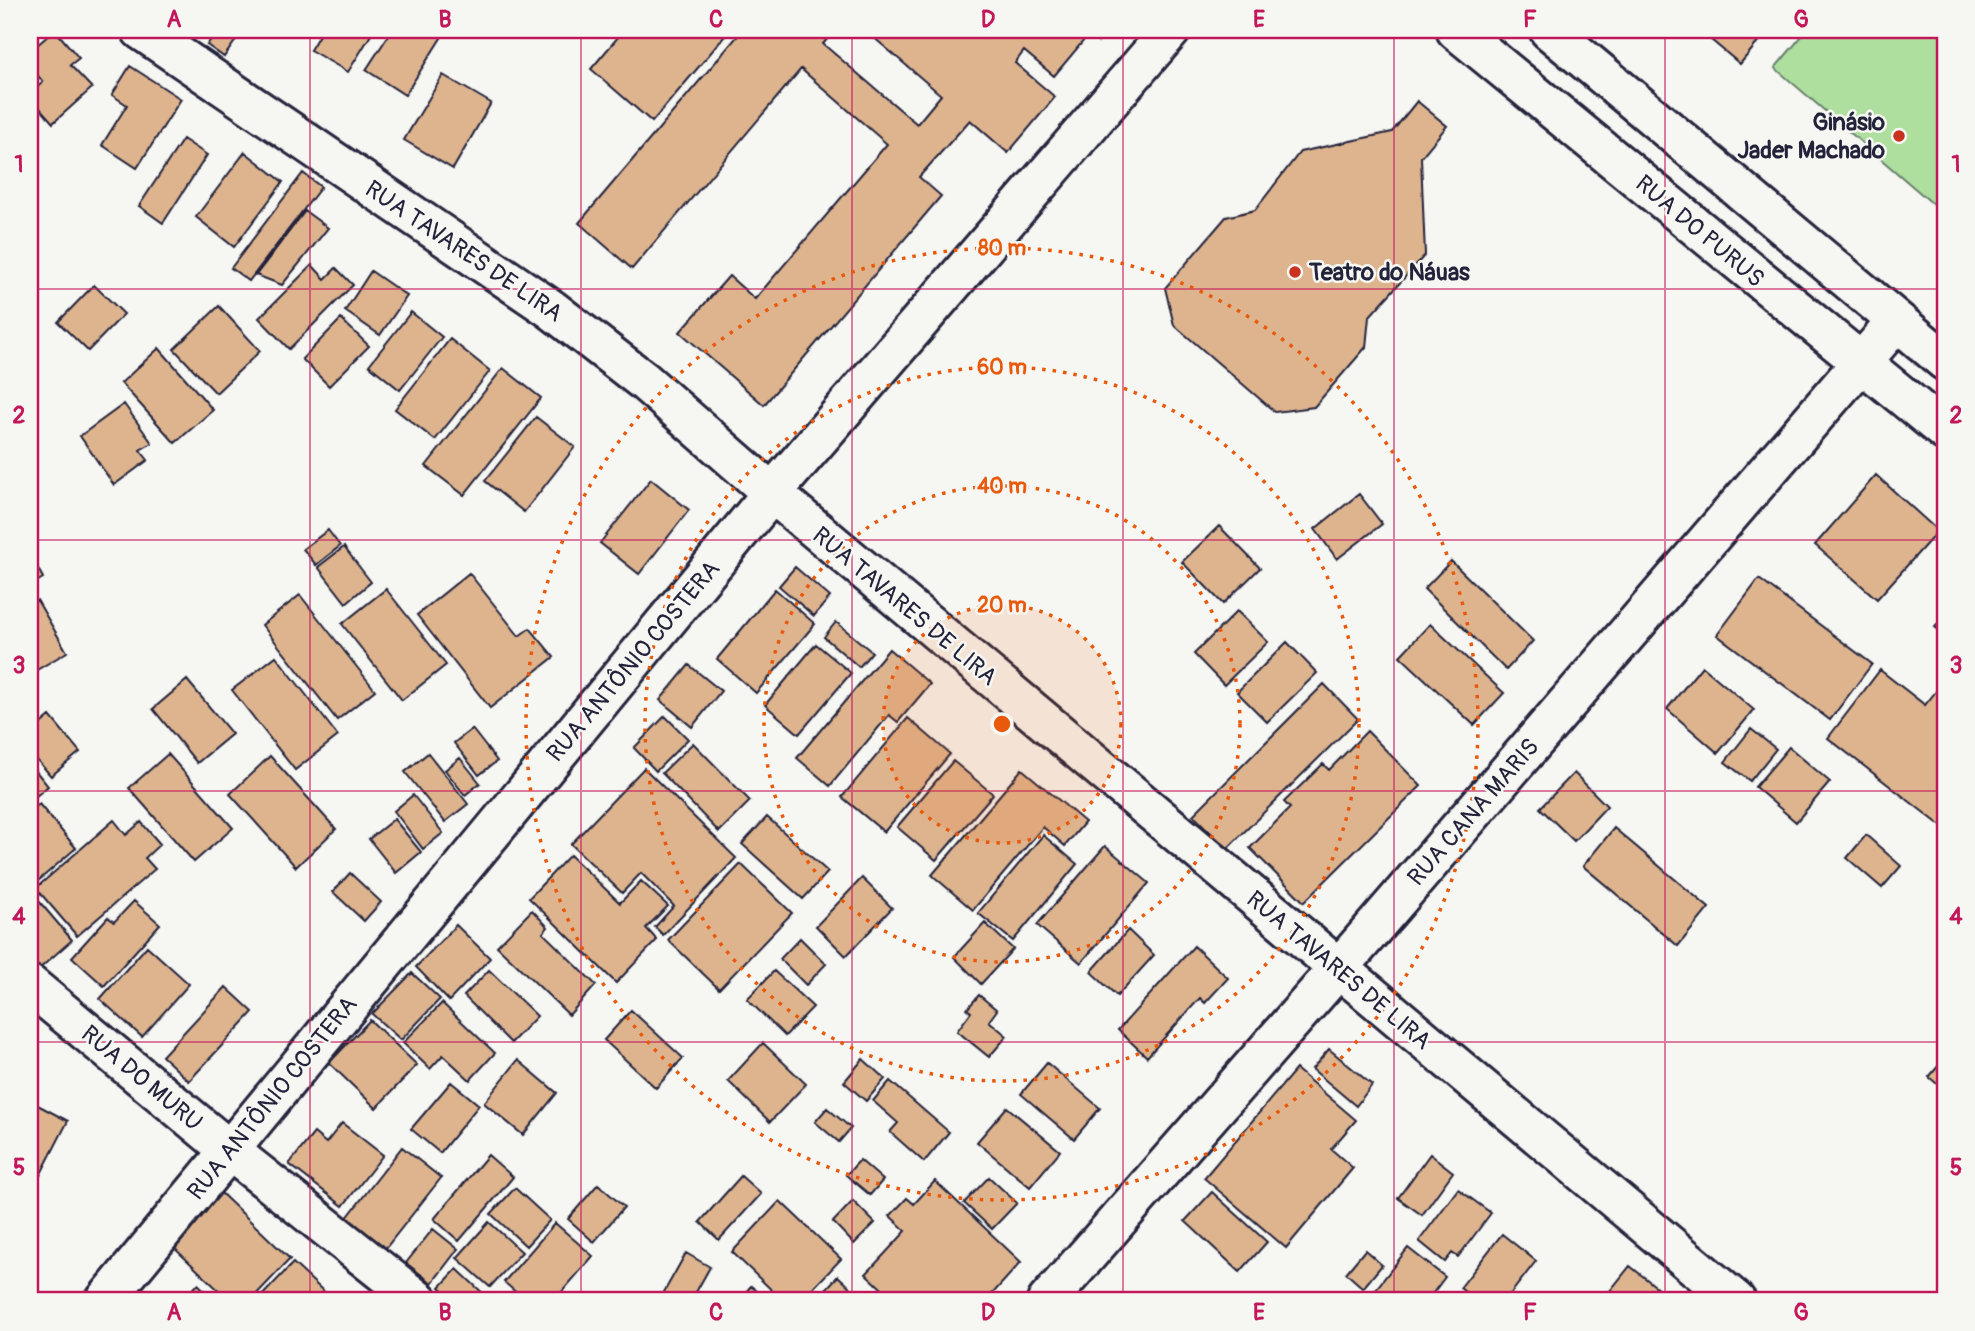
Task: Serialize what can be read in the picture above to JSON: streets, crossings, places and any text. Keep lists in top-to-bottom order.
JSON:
{
  "streets": {
    "street": [
      "RUA DO PURUS",
      "RUA TAVARES DE LIRA",
      "RUA ANTÔNIO COSTERA",
      "RUA CANA MARIS",
      "RUA DO MURU"
    ]
  },
  "crossings": [
    ["RUA DO PURUS", "RUA CANA MARIS"],
    ["RUA TAVARES DE LIRA", "RUA ANTÔNIO COSTERA"],
    ["RUA TAVARES DE LIRA", "RUA CANA MARIS"],
    ["RUA ANTÔNIO COSTERA", "RUA DO MURU"]
  ],
  "places": ["Ginásio Jader Machado", "Teatro do Náuas"],
  "grid": {
    "columns": [
      "A",
      "B",
      "C",
      "D",
      "E",
      "F",
      "G"
    ],
    "rows": [
      "1",
      "2",
      "3",
      "4",
      "5"
    ]
  },
  "rings": [
    "80 m",
    "60 m",
    "40 m",
    "20 m"
  ]
}
